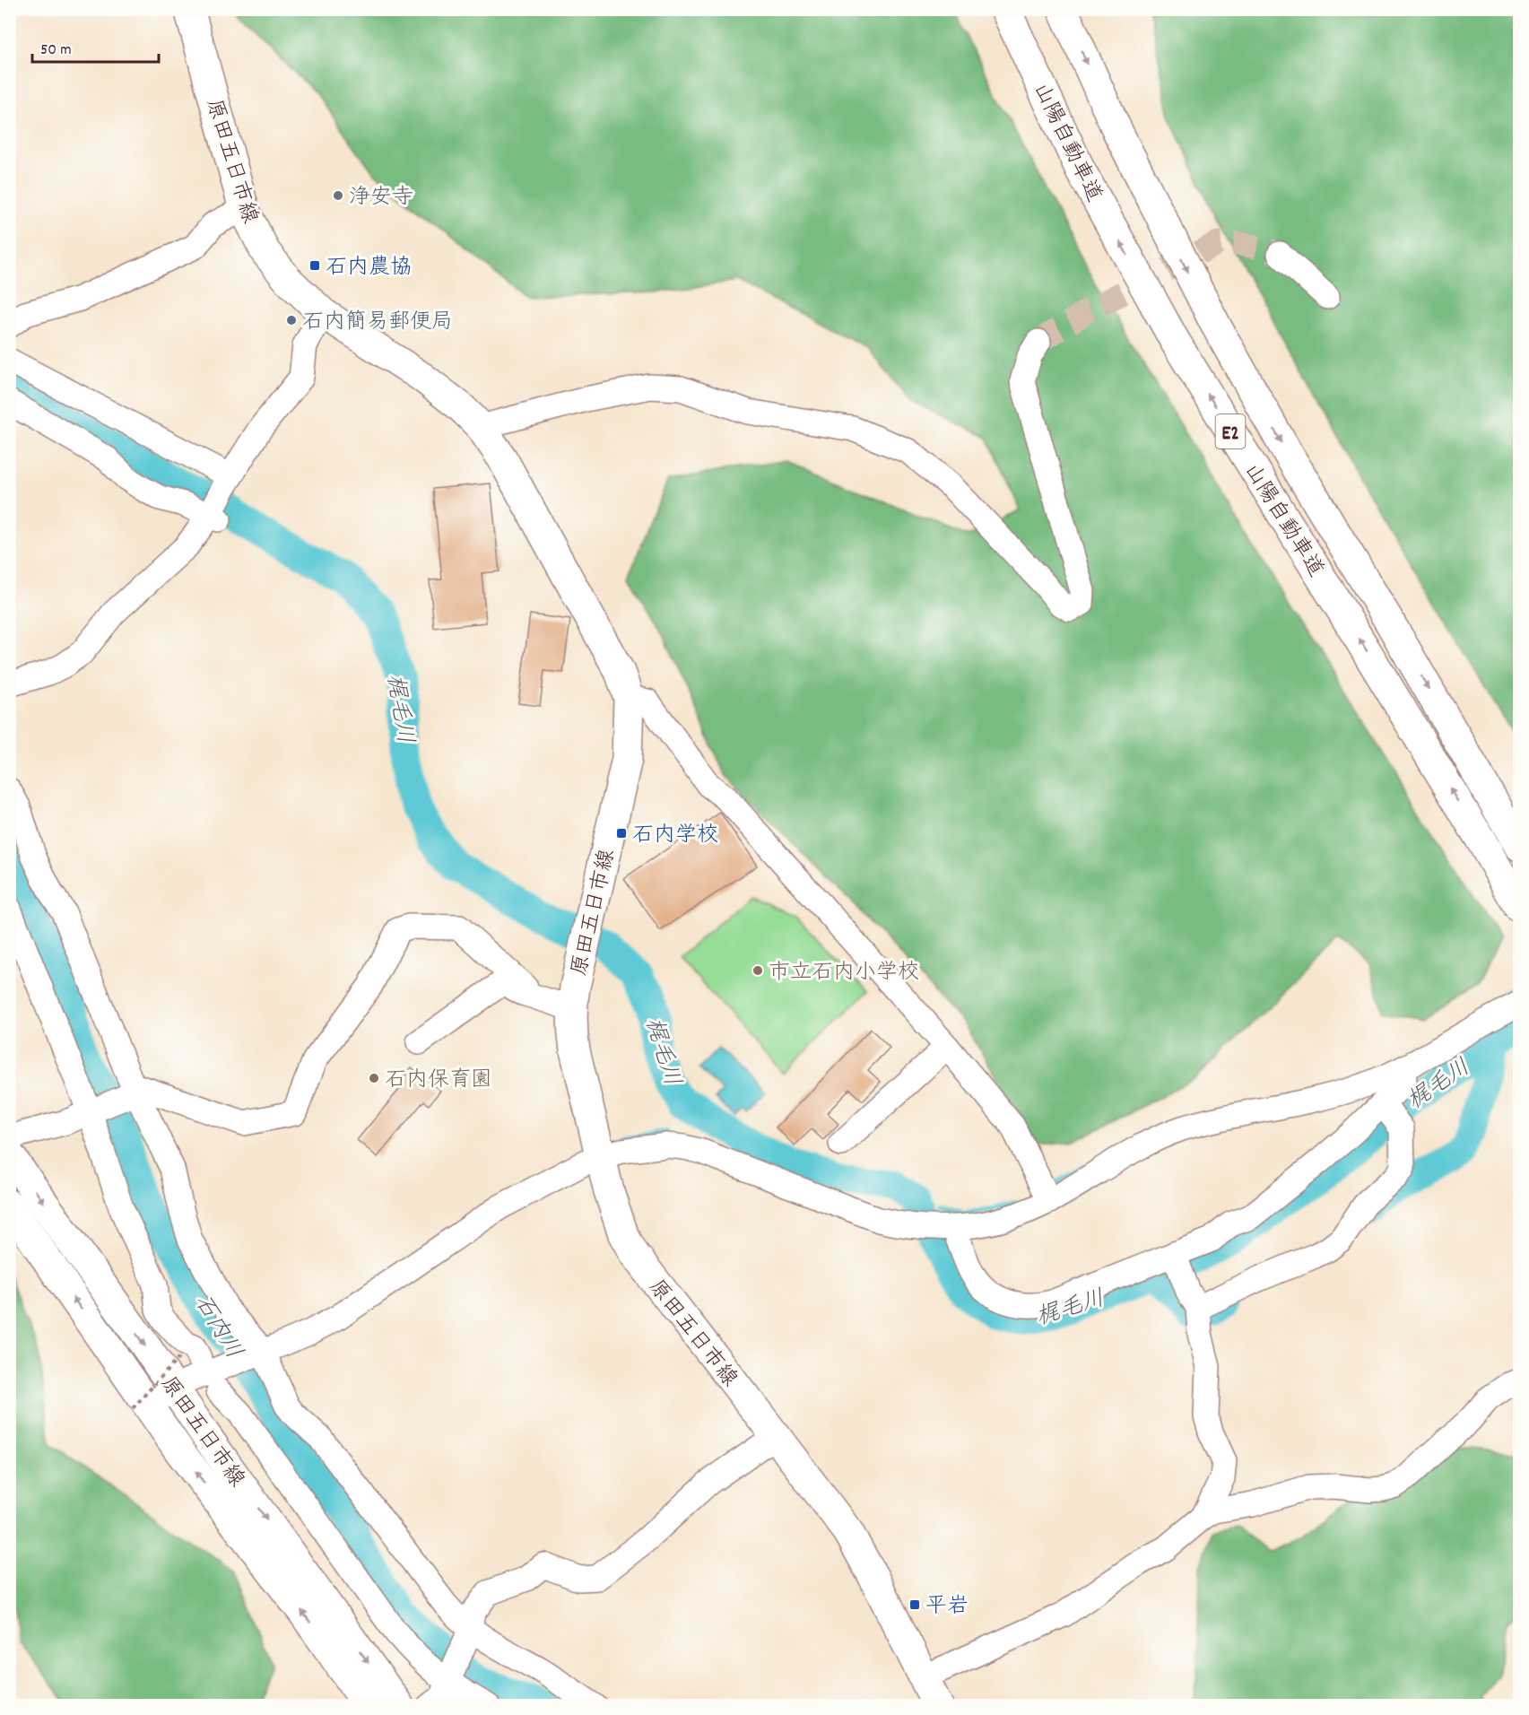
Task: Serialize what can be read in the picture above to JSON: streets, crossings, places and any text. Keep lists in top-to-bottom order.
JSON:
{
  "streets": {
    "main road": ["山陽自動車道", "原田五日市線", "E2"]
  },
  "water": ["梶毛川", "石内川"],
  "places": {
    "other": [
      "浄安寺",
      "石内簡易郵便局",
      "市立石内小学校",
      "石内保育園"
    ],
    "transit": ["石内農協", "石内学校", "平岩"]
  },
  "scale_bar": "50 m"
}
